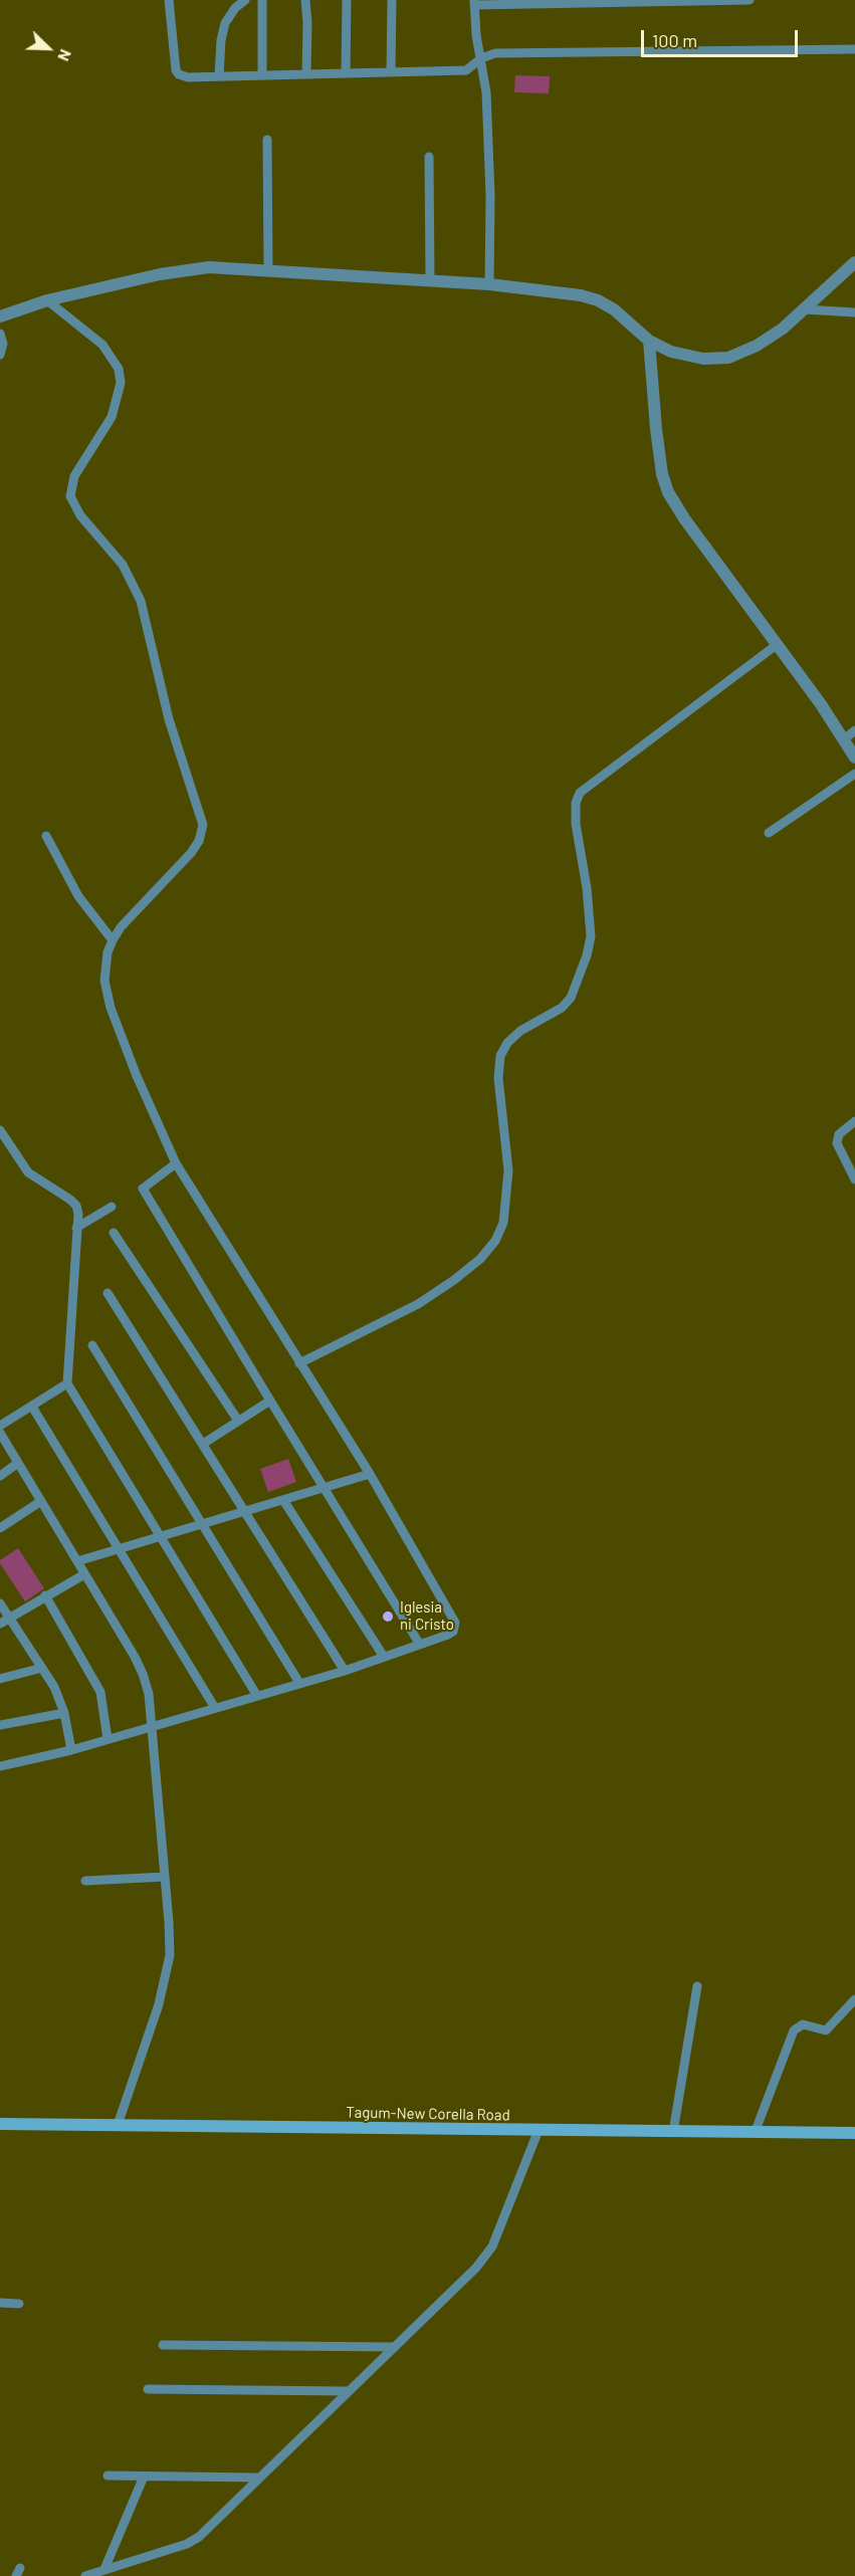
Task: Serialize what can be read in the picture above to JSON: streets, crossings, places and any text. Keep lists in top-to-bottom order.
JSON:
{
  "streets": {
    "main road": ["Tagum-New Corella Road"]
  },
  "places": ["Iglesia ni Cristo"],
  "scale_bar": "100 m",
  "north": "bottom right"
}
